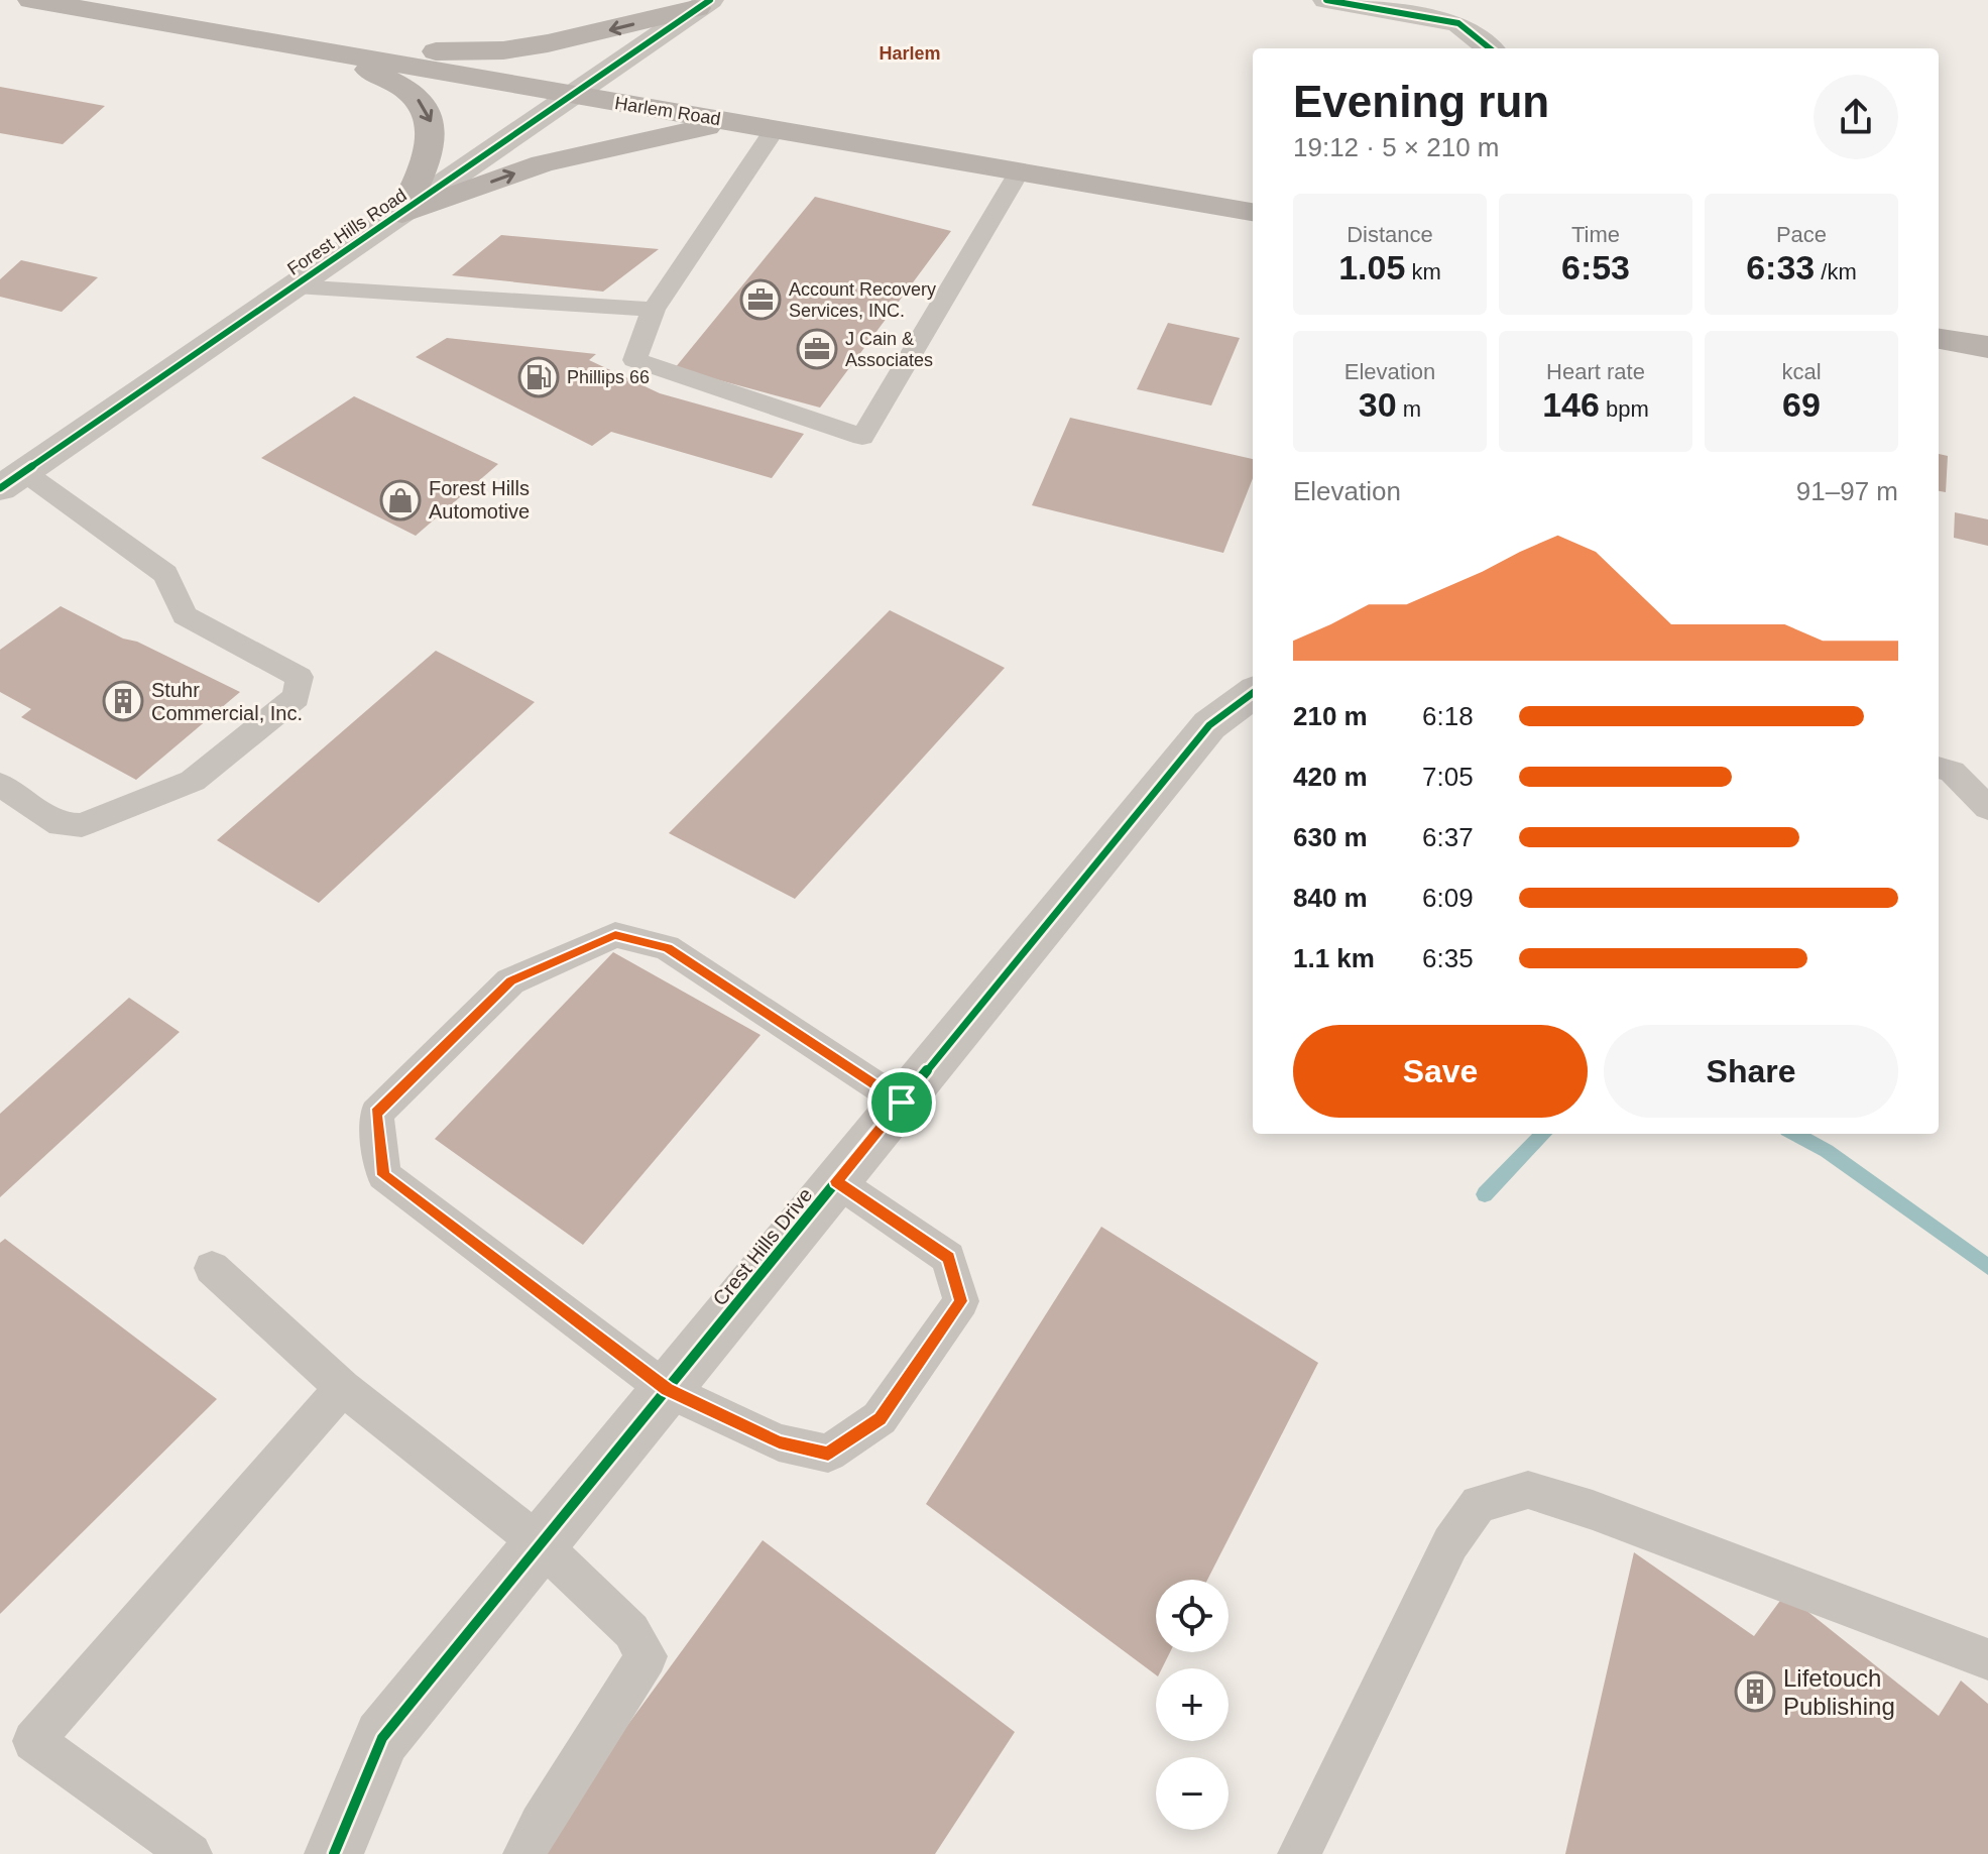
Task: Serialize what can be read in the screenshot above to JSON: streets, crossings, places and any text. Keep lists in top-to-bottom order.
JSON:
{
  "streets": {
    "main road": ["Harlem Road"],
    "street": ["Forest Hills Road", "Crest Hills Drive"]
  },
  "crossings": [
    ["Harlem Road", "Forest Hills Road"]
  ],
  "districts": ["Harlem"],
  "places": {
    "office": ["Account Recovery Services, INC.", "J Cain & Associates"],
    "fuel station": ["Phillips 66"],
    "shop": ["Forest Hills Automotive"],
    "building": ["Stuhr Commercial, Inc.", "Lifetouch Publishing"]
  },
  "page": {
    "heading": ["Evening run", "19:12 · 5 × 210 m"],
    "stats": [
      ["Distance", "1.05 km"],
      ["Time", "6:53"],
      ["Pace", "6:33 /km"],
      ["Elevation", "30 m"],
      ["Heart rate", "146 bpm"],
      ["kcal", "69"]
    ],
    "chart": ["Elevation", "91–97 m"],
    "list": [
      {
        "name": "210 m",
        "note": "6:18"
      },
      {
        "name": "420 m",
        "note": "7:05"
      },
      {
        "name": "630 m",
        "note": "6:37"
      },
      {
        "name": "840 m",
        "note": "6:09"
      },
      {
        "name": "1.1 km",
        "note": "6:35"
      }
    ],
    "buttons": ["Save", "Share"],
    "map_buttons": ["+", "−"]
  }
}
